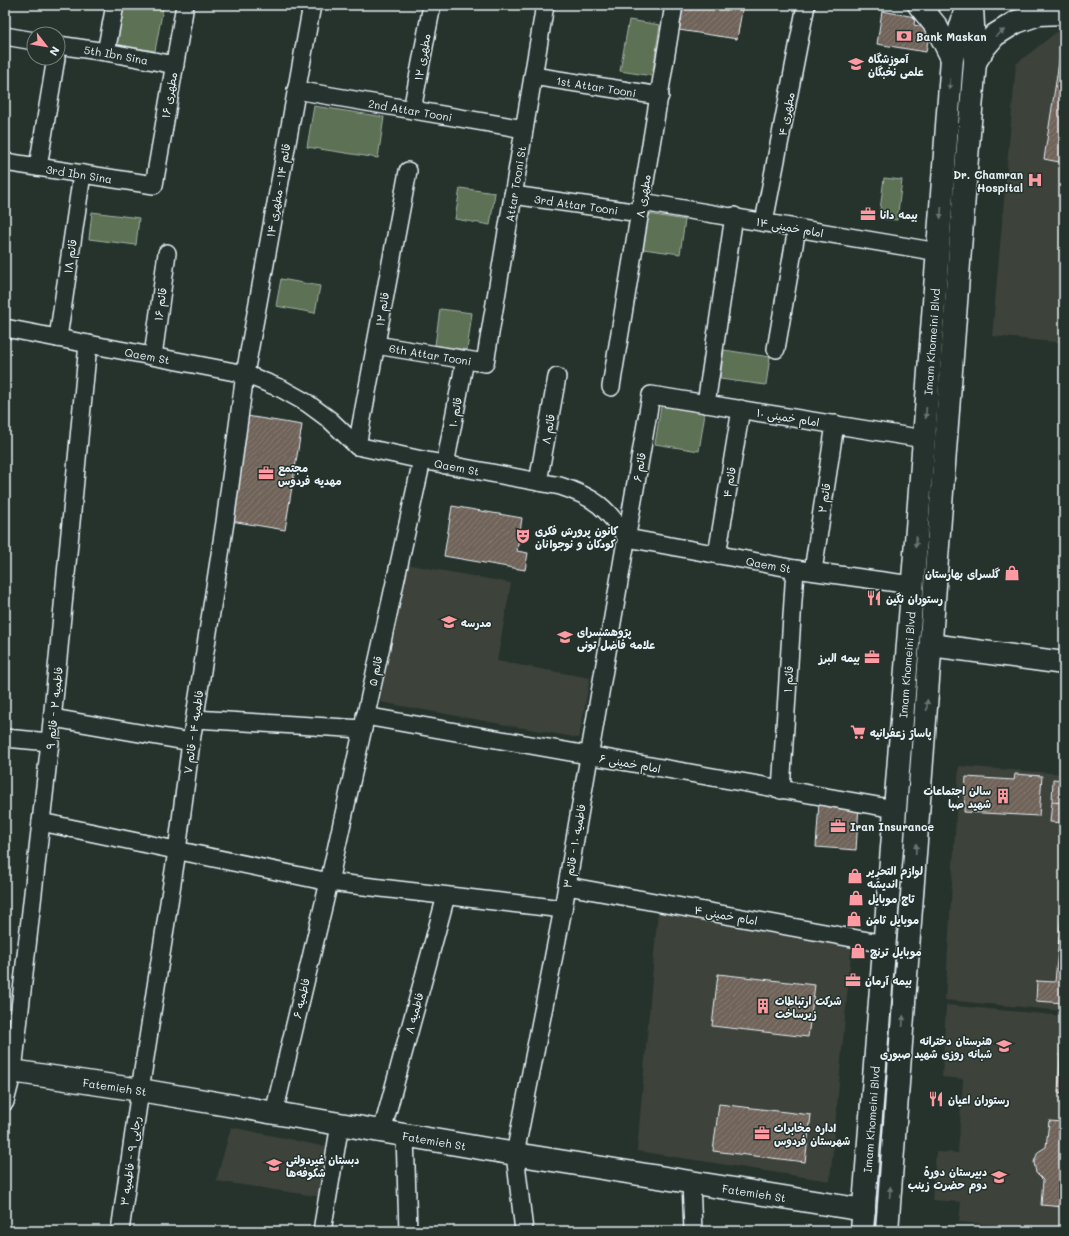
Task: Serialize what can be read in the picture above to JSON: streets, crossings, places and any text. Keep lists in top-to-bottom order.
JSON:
{
  "streets": {
    "main road": ["Imam Khomeini Blvd", "Fatemieh St"],
    "street": [
      "5th Ibn Sina",
      "مطهری ۱۲",
      "1st Attar Tooni",
      "مطهری ۱۶",
      "2nd Attar Tooni",
      "مطهری ۴",
      "3rd Ibn Sina",
      "Attar Tooni St",
      "قائم ۱۴ - مطهری ۱۴",
      "مطهری ۸",
      "3rd Attar Tooni",
      "امام خمینی ۱۴",
      "قائم ۱۸",
      "قائم ۱۶",
      "قائم ۱۲",
      "6th Attar Tooni",
      "Qaem St",
      "قائم ۱۰",
      "امام خمینی ۱۰",
      "قائم ۸",
      "قائم ۶",
      "قائم ۴",
      "قائم ۲",
      "قائم ۵",
      "قائم ۱",
      "فاطمیه ۲ - قائم ۹",
      "فاطمیه ۴ - قائم ۷",
      "امام خمینی ۶",
      "فاطمیه ۱۰ - قائم ۳",
      "امام خمینی ۴",
      "فاطمیه ۶",
      "فاطمیه ۸",
      "رجایی ۹ - فاطمیه ۳"
    ]
  },
  "crossings": [
    ["5th Ibn Sina", "مطهری ۱۶"],
    ["مطهری ۱۲", "2nd Attar Tooni"],
    ["1st Attar Tooni", "Attar Tooni St"],
    ["1st Attar Tooni", "مطهری ۸"],
    ["مطهری ۱۶", "3rd Ibn Sina"],
    ["2nd Attar Tooni", "Attar Tooni St"],
    ["2nd Attar Tooni", "قائم ۱۴ - مطهری ۱۴"],
    ["مطهری ۴", "امام خمینی ۱۴"],
    ["3rd Ibn Sina", "قائم ۱۸"],
    ["Attar Tooni St", "3rd Attar Tooni"],
    ["Attar Tooni St", "6th Attar Tooni"],
    ["قائم ۱۴ - مطهری ۱۴", "Qaem St"],
    ["قائم ۱۴ - مطهری ۱۴", "فاطمیه ۴ - قائم ۷"],
    ["مطهری ۸", "3rd Attar Tooni"],
    ["مطهری ۸", "امام خمینی ۱۴"],
    ["3rd Attar Tooni", "امام خمینی ۱۴"],
    ["امام خمینی ۱۴", "Imam Khomeini Blvd"],
    ["قائم ۱۸", "Qaem St"],
    ["قائم ۱۶", "Qaem St"],
    ["قائم ۱۲", "6th Attar Tooni"],
    ["قائم ۱۲", "Qaem St"],
    ["Imam Khomeini Blvd", "Qaem St"],
    ["Imam Khomeini Blvd", "امام خمینی ۱۰"],
    ["Imam Khomeini Blvd", "امام خمینی ۶"],
    ["Imam Khomeini Blvd", "امام خمینی ۴"],
    ["Imam Khomeini Blvd", "Fatemieh St"],
    ["6th Attar Tooni", "قائم ۱۰"],
    ["Qaem St", "قائم ۱۰"],
    ["Qaem St", "قائم ۸"],
    ["Qaem St", "قائم ۶"],
    ["Qaem St", "قائم ۴"],
    ["Qaem St", "قائم ۲"],
    ["Qaem St", "قائم ۵"],
    ["Qaem St", "قائم ۱"],
    ["Qaem St", "فاطمیه ۲ - قائم ۹"],
    ["Qaem St", "فاطمیه ۴ - قائم ۷"],
    ["Qaem St", "فاطمیه ۱۰ - قائم ۳"],
    ["امام خمینی ۱۰", "قائم ۶"],
    ["امام خمینی ۱۰", "قائم ۴"],
    ["امام خمینی ۱۰", "قائم ۲"],
    ["قائم ۶", "فاطمیه ۱۰ - قائم ۳"],
    ["قائم ۵", "امام خمینی ۶"],
    ["قائم ۵", "فاطمیه ۶"],
    ["قائم ۱", "امام خمینی ۶"],
    ["فاطمیه ۲ - قائم ۹", "Fatemieh St"],
    ["فاطمیه ۴ - قائم ۷", "امام خمینی ۶"],
    ["فاطمیه ۴ - قائم ۷", "Fatemieh St"],
    ["فاطمیه ۴ - قائم ۷", "رجایی ۹ - فاطمیه ۳"],
    ["امام خمینی ۶", "فاطمیه ۱۰ - قائم ۳"],
    ["فاطمیه ۱۰ - قائم ۳", "امام خمینی ۴"],
    ["فاطمیه ۱۰ - قائم ۳", "Fatemieh St"],
    ["فاطمیه ۶", "Fatemieh St"],
    ["فاطمیه ۸", "Fatemieh St"],
    ["Fatemieh St", "رجایی ۹ - فاطمیه ۳"]
  ],
  "places": {
    "bank": ["Bank Maskan"],
    "school or university": [
      "آموزشگاه علمی نخبگان",
      "مدرسه",
      "پژوهشسرای علامه فاضل تونی",
      "هنرستان دخترانه شبانه روزی شهید صبوری",
      "دبستان غیردولتی شکوفه‌ها",
      "دبیرستان دورهٔ دوم حضرت زینب"
    ],
    "hospital": ["Dr. Chamran Hospital"],
    "office": [
      "بیمه دانا",
      "مجتمع مهدیه فردوس",
      "بیمه البرز",
      "Iran Insurance",
      "بیمه آرمان",
      "اداره مخابرات شهرستان فردوس"
    ],
    "theatre": ["کانون پرورش فکری کودکان و نوجوانان"],
    "shop": [
      "گلسرای بهارستان",
      "لوازم التحریر اندیشه",
      "تاج موبایل",
      "موبایل ثامن",
      "موبایل ترنج"
    ],
    "restaurant": ["رستوران نگین", "رستوران اعیان"],
    "supermarket": ["پاساژ زعفرانیه"],
    "building": ["سالن اجتماعات شهید صبا", "شرکت ارتباطات زیرساخت"]
  },
  "north": "bottom right"
}
